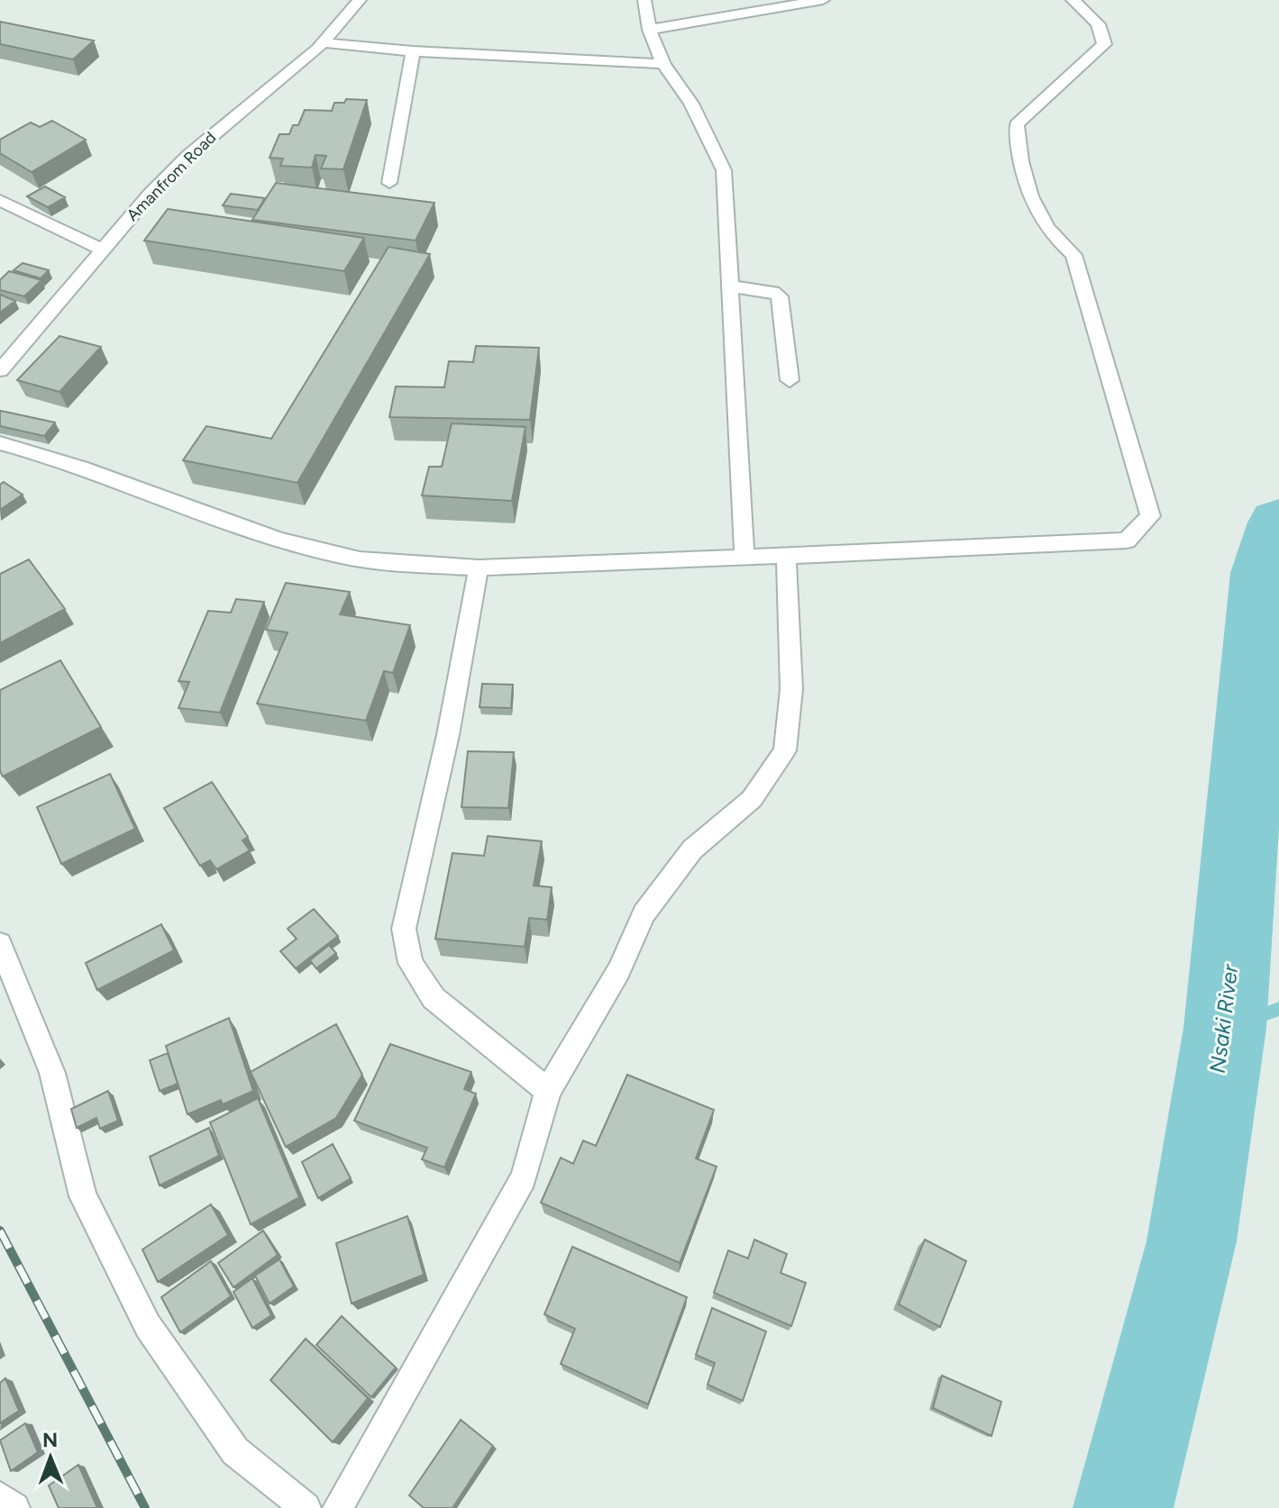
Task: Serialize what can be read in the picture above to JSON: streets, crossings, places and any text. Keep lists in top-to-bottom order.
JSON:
{
  "streets": {
    "street": ["Amanfrom Road"]
  },
  "water": ["Nsaki River"],
  "north": "top"
}
